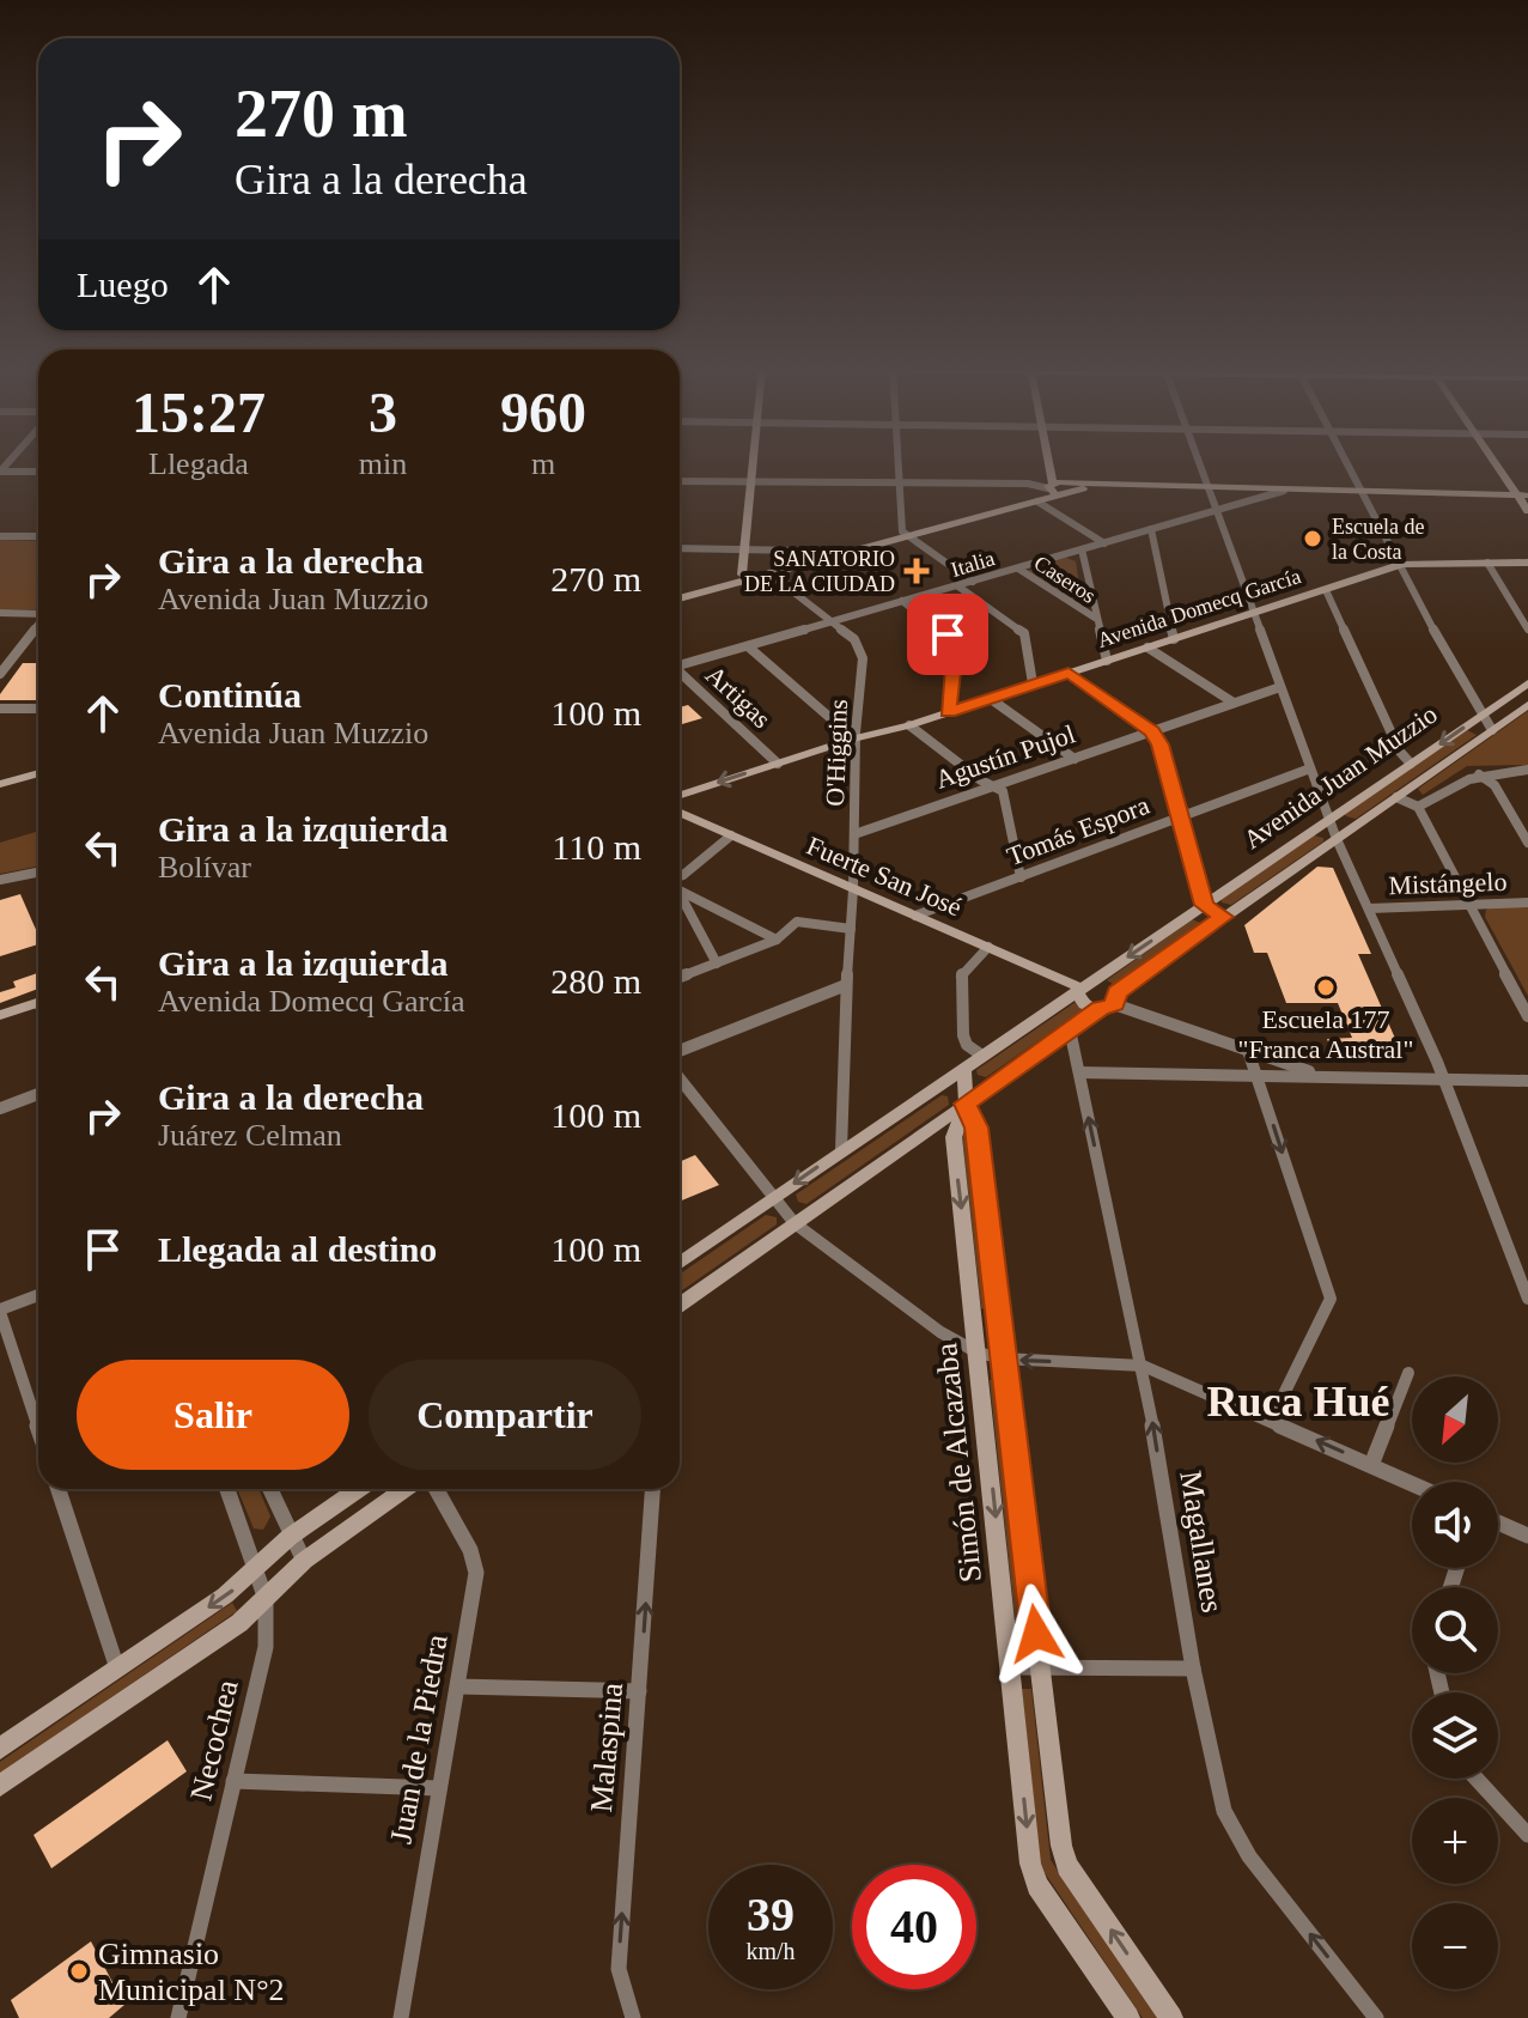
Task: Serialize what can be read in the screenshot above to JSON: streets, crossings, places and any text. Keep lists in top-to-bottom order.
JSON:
{
  "streets": {
    "main road": [
      "Avenida Domecq García",
      "Avenida Juan Muzzio",
      "Fuerte San José",
      "Simón de Alcazaba"
    ],
    "street": [
      "Italia",
      "Caseros",
      "Artigas",
      "O'Higgins",
      "Agustín Pujol",
      "Tomás Espora",
      "Mistángelo",
      "Magallanes",
      "Juan de la Piedra",
      "Necochea",
      "Malaspina"
    ]
  },
  "crossings": [
    ["Italia", "Caseros"],
    ["Italia", "O'Higgins"],
    ["Avenida Domecq García", "Artigas"],
    ["Avenida Domecq García", "O'Higgins"],
    ["O'Higgins", "Agustín Pujol"],
    ["O'Higgins", "Avenida Juan Muzzio"],
    ["O'Higgins", "Fuerte San José"],
    ["Avenida Juan Muzzio", "Fuerte San José"],
    ["Avenida Juan Muzzio", "Simón de Alcazaba"],
    ["Avenida Juan Muzzio", "Magallanes"],
    ["Tomás Espora", "Fuerte San José"]
  ],
  "one_way": ["Magallanes", "Malaspina"],
  "districts": ["Ruca Hué"],
  "places": {
    "other": ["Escuela de la Costa", "Escuela 177 \"Franca Austral\"", "Gimnasio Municipal N°2"],
    "health": ["SANATORIO DE LA CIUDAD"]
  },
  "north": "bottom left",
  "page": {
    "turn": ["270 m", "Gira a la derecha"],
    "then": "Luego",
    "eta": [
      "15:27",
      "Llegada",
      "3",
      "min",
      "960",
      "m"
    ],
    "list": [
      {
        "name": "Gira a la derecha",
        "note": "Avenida Juan Muzzio",
        "value": "270 m"
      },
      {
        "name": "Continúa",
        "note": "Avenida Juan Muzzio",
        "value": "100 m"
      },
      {
        "name": "Gira a la izquierda",
        "note": "Bolívar",
        "value": "110 m"
      },
      {
        "name": "Gira a la izquierda",
        "note": "Avenida Domecq García",
        "value": "280 m"
      },
      {
        "name": "Gira a la derecha",
        "note": "Juárez Celman",
        "value": "100 m"
      },
      {
        "name": "Llegada al destino",
        "value": "100 m"
      }
    ],
    "buttons": ["Salir", "Compartir"],
    "map_buttons": ["+", "−"],
    "speed": "39 km/h",
    "limit": "40"
  }
}
